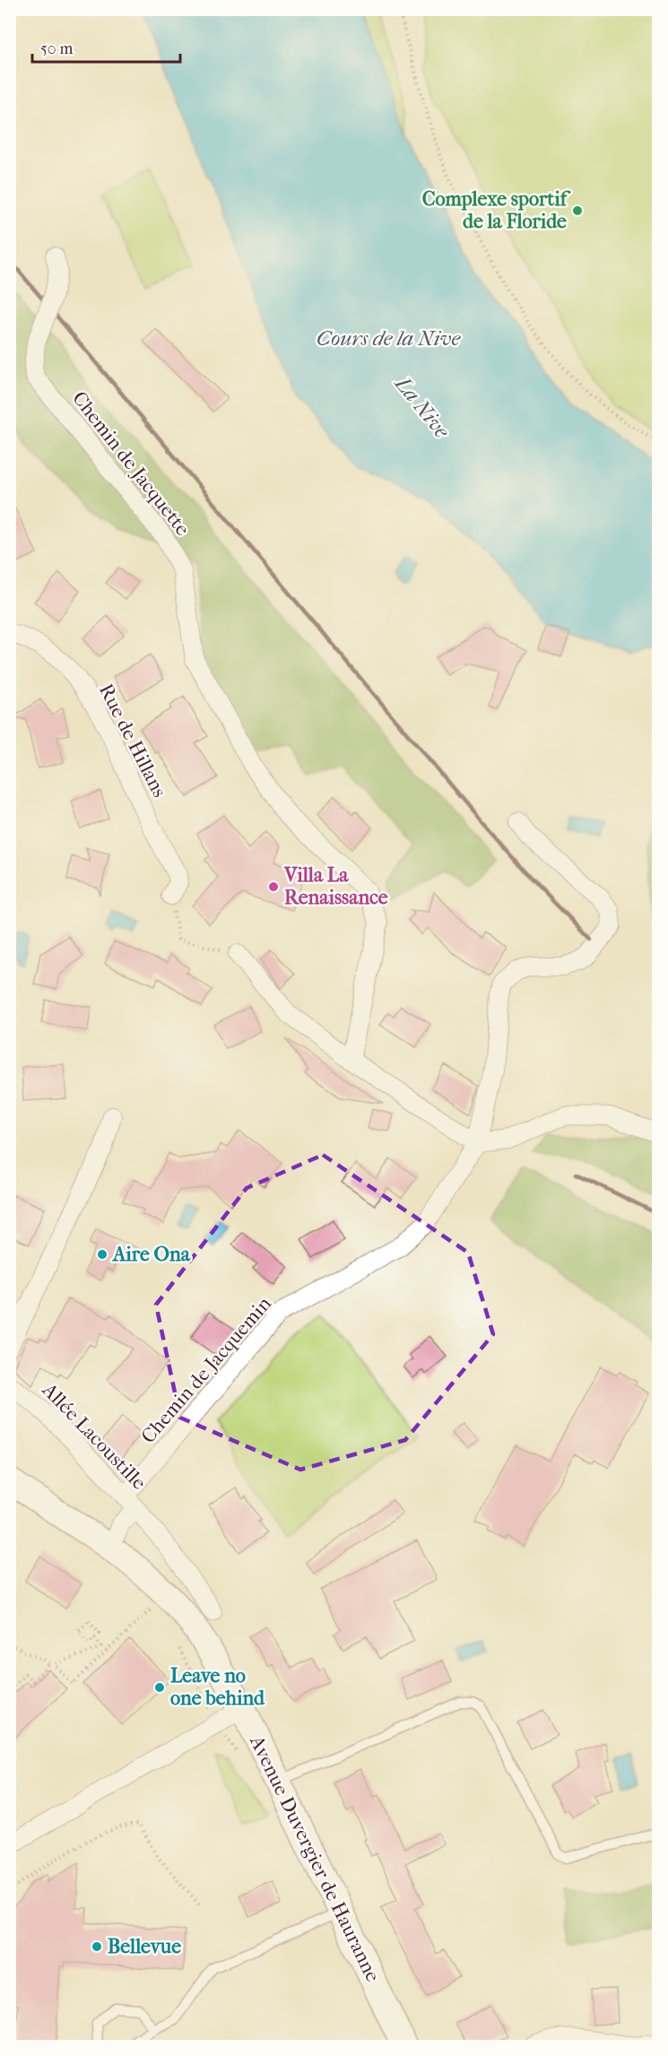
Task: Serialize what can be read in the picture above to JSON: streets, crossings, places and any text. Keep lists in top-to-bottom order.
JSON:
{
  "streets": {
    "main road": ["Avenue Duvergier de Hauranne"],
    "street": [
      "Chemin de Jacquette",
      "Rue de Hillans",
      "Chemin de Jacquemin",
      "Allée Lacoustille"
    ]
  },
  "crossings": [
    ["Chemin de Jacquemin", "Allée Lacoustille"],
    ["Allée Lacoustille", "Avenue Duvergier de Hauranne"]
  ],
  "water": ["Cours de la Nive", "La Nive"],
  "places": [
    "Complexe sportif de la Floride",
    "Villa La Renaissance",
    "Aire Ona",
    "Leave no one behind",
    "Bellevue"
  ],
  "scale_bar": "50 m"
}
